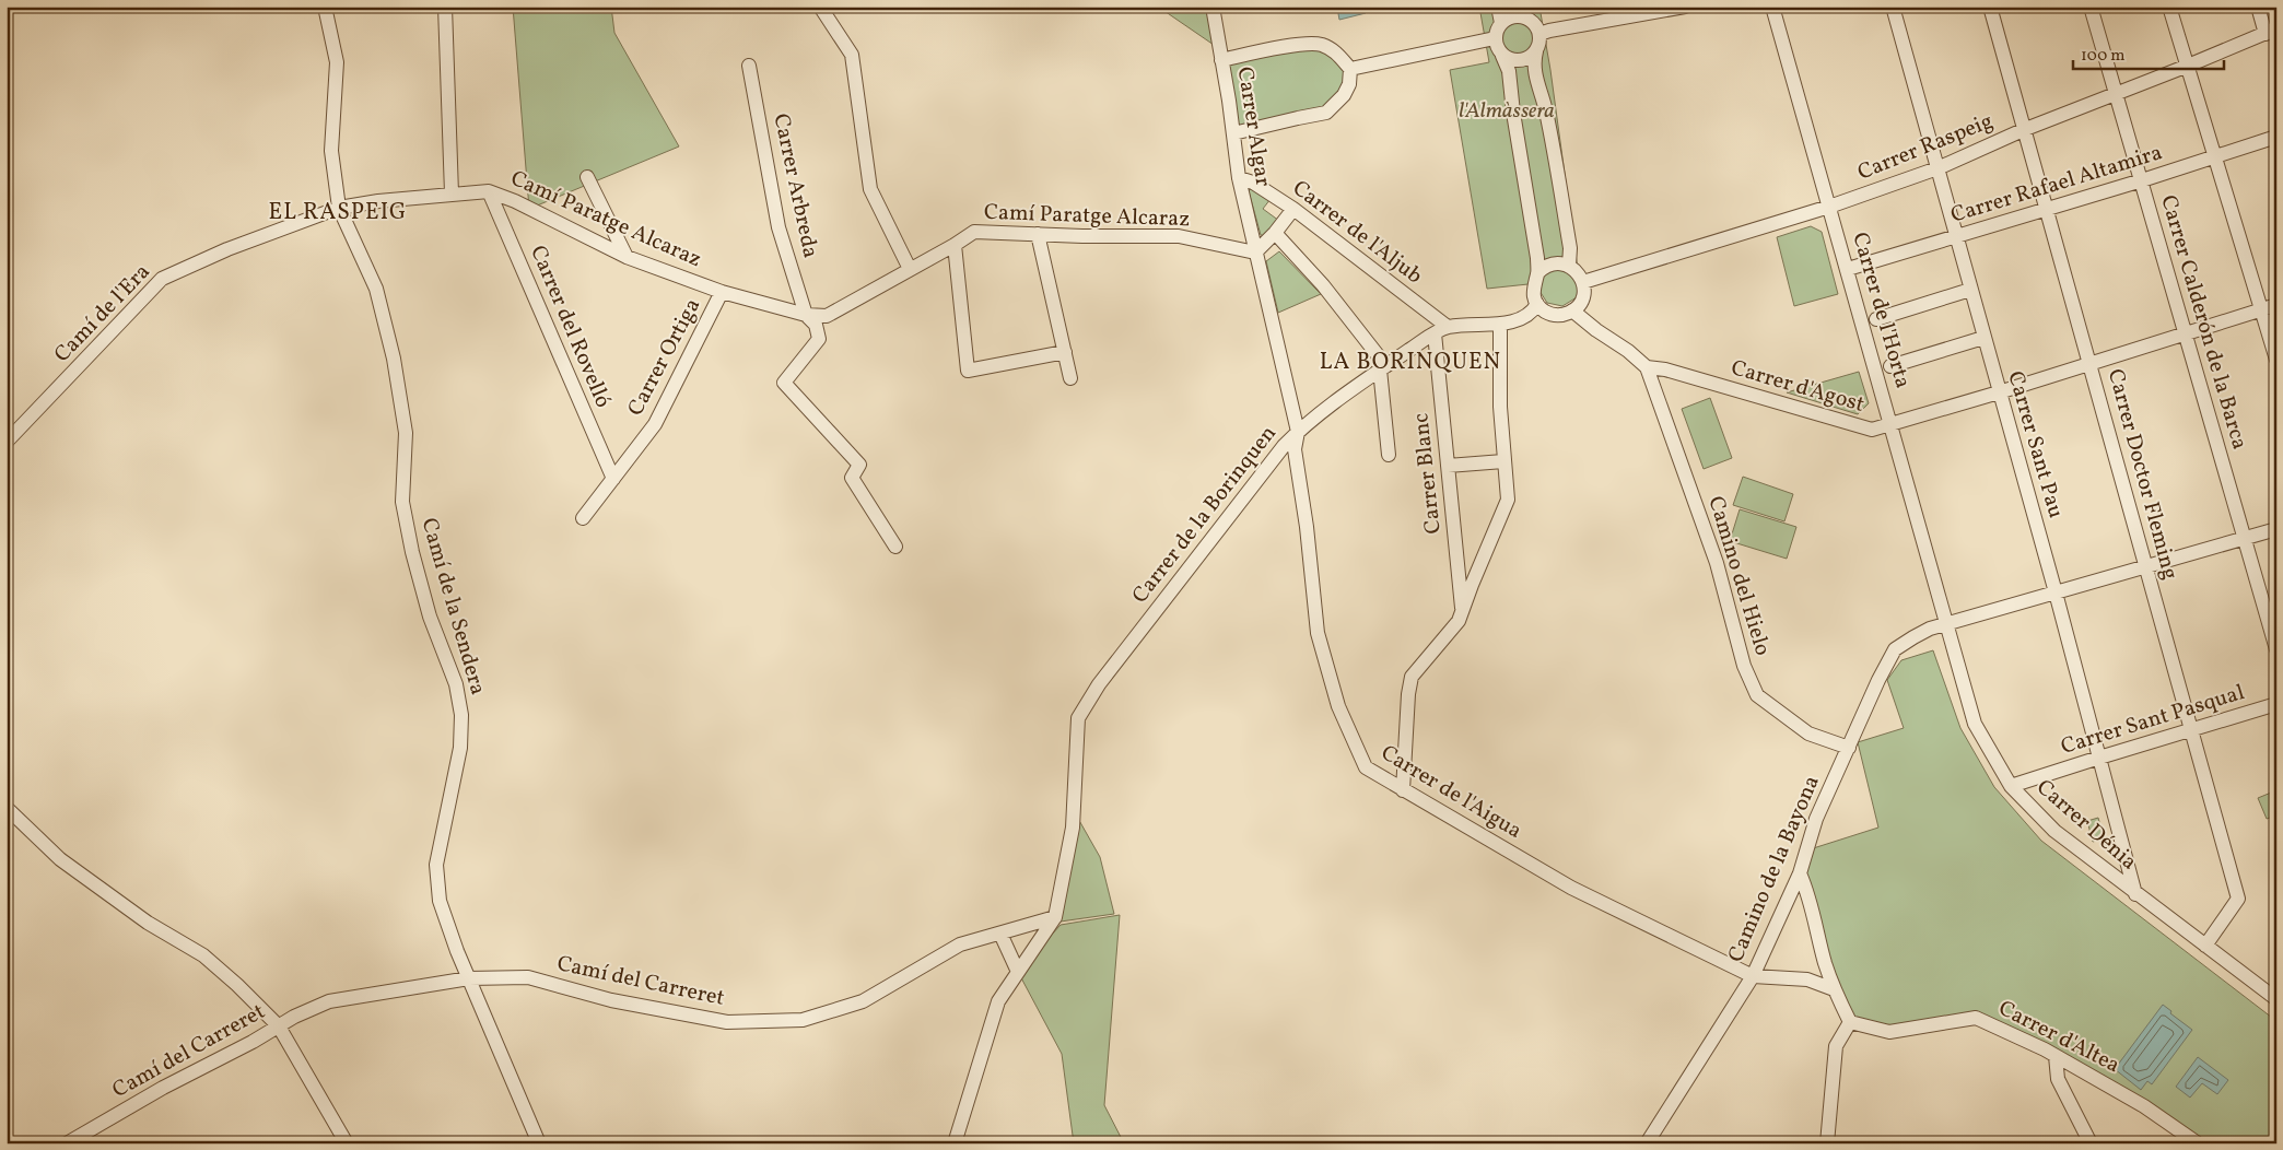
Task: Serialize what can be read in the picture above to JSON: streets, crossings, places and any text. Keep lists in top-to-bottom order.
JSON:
{
  "streets": {
    "street": [
      "Carrer Algar",
      "Carrer Raspeig",
      "Carrer Rafael Altamira",
      "Carrer Arbreda",
      "Camí Paratge Alcaraz",
      "Carrer de l'Aljub",
      "Carrer de l'Horta",
      "Camí de l'Era",
      "Carrer Calderón de la Barca",
      "Carrer del Rovelló",
      "Carrer Ortiga",
      "Carrer d'Agost",
      "Carrer Sant Pau",
      "Carrer Blanc",
      "Carrer Doctor Fleming",
      "Carrer de la Borinquen",
      "Camino del Hielo",
      "Camí de la Sendera",
      "Carrer Sant Pasqual",
      "Carrer de l'Aigua",
      "Carrer Dénia",
      "Camino de la Bayona",
      "Camí del Carreret",
      "Carrer d'Altea"
    ]
  },
  "crossings": [
    ["Carrer Algar", "Camí Paratge Alcaraz"],
    ["Carrer Algar", "Carrer de l'Aljub"],
    ["Carrer Algar", "Carrer de l'Aigua"],
    ["Carrer Raspeig", "Carrer de l'Horta"],
    ["Carrer Raspeig", "Carrer Calderón de la Barca"],
    ["Carrer Raspeig", "Carrer Sant Pau"],
    ["Carrer Raspeig", "Carrer Doctor Fleming"],
    ["Carrer Raspeig", "Carrer de la Borinquen"],
    ["Carrer Rafael Altamira", "Carrer de l'Horta"],
    ["Carrer Rafael Altamira", "Carrer Calderón de la Barca"],
    ["Carrer Rafael Altamira", "Carrer Sant Pau"],
    ["Carrer Rafael Altamira", "Carrer Doctor Fleming"],
    ["Carrer Arbreda", "Camí Paratge Alcaraz"],
    ["Camí Paratge Alcaraz", "Camí de l'Era"],
    ["Camí Paratge Alcaraz", "Carrer del Rovelló"],
    ["Camí Paratge Alcaraz", "Carrer Ortiga"],
    ["Camí Paratge Alcaraz", "Camí de la Sendera"],
    ["Camí Paratge Alcaraz", "Carrer de l'Aigua"],
    ["Carrer de l'Aljub", "Carrer de la Borinquen"],
    ["Carrer de l'Horta", "Carrer d'Agost"],
    ["Carrer de l'Horta", "Carrer Dénia"],
    ["Carrer de l'Horta", "Camino de la Bayona"],
    ["Camí de l'Era", "Camí de la Sendera"],
    ["Carrer Calderón de la Barca", "Carrer d'Agost"],
    ["Carrer Calderón de la Barca", "Camino de la Bayona"],
    ["Carrer del Rovelló", "Carrer Ortiga"],
    ["Carrer d'Agost", "Carrer Sant Pau"],
    ["Carrer d'Agost", "Carrer Doctor Fleming"],
    ["Carrer d'Agost", "Camino del Hielo"],
    ["Carrer Sant Pau", "Carrer Sant Pasqual"],
    ["Carrer Sant Pau", "Carrer Dénia"],
    ["Carrer Sant Pau", "Camino de la Bayona"],
    ["Carrer Blanc", "Carrer de la Borinquen"],
    ["Carrer Doctor Fleming", "Carrer Sant Pasqual"],
    ["Carrer Doctor Fleming", "Carrer Dénia"],
    ["Carrer Doctor Fleming", "Camino de la Bayona"],
    ["Carrer de la Borinquen", "Carrer de l'Aigua"],
    ["Carrer de la Borinquen", "Camí del Carreret"],
    ["Camino del Hielo", "Camino de la Bayona"],
    ["Camí de la Sendera", "Camí del Carreret"],
    ["Carrer Sant Pasqual", "Carrer Dénia"],
    ["Carrer de l'Aigua", "Camino de la Bayona"],
    ["Carrer Dénia", "Camino de la Bayona"]
  ],
  "districts": ["EL RASPEIG", "LA BORINQUEN"],
  "parks": ["l'Almàssera"],
  "scale_bar": "100 m"
}
